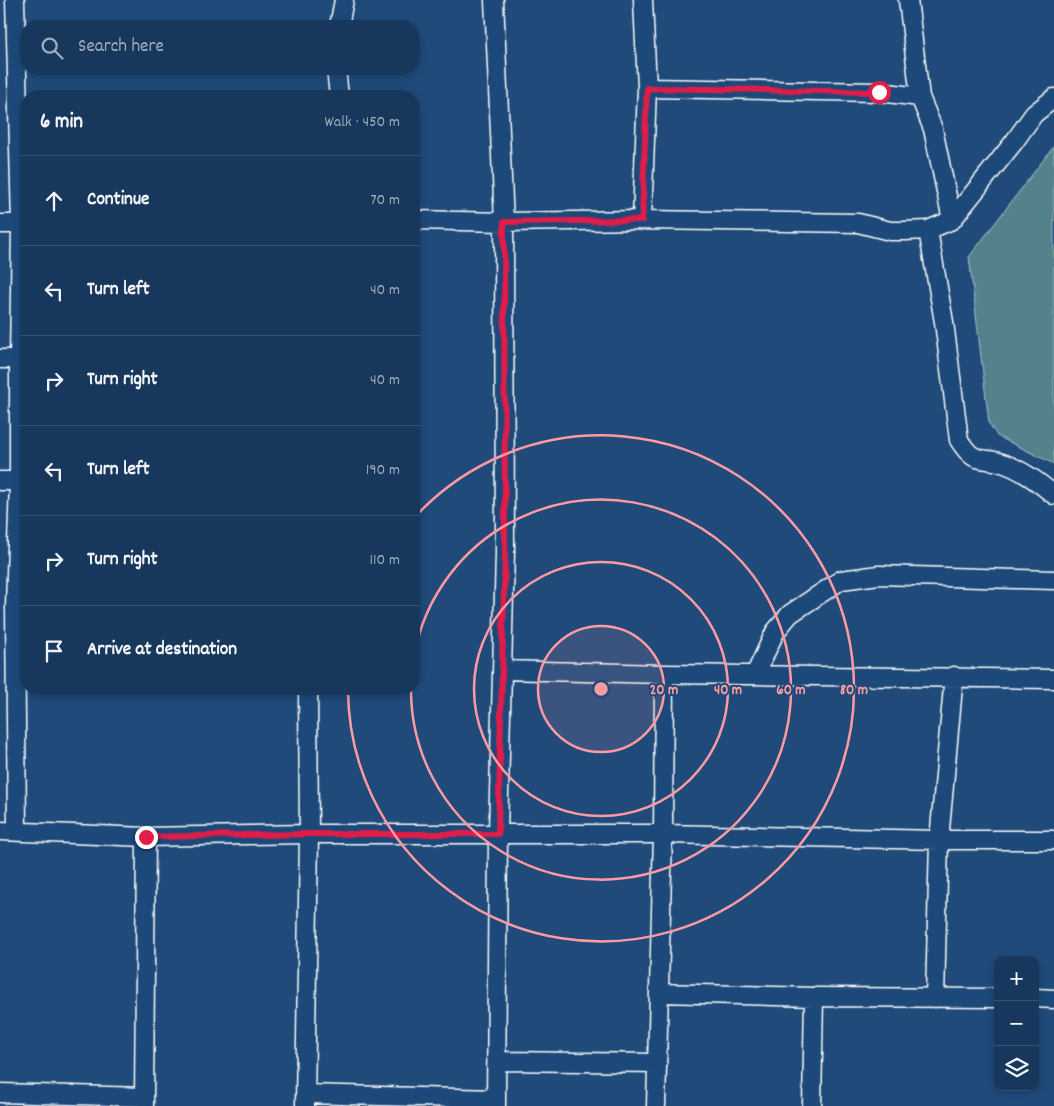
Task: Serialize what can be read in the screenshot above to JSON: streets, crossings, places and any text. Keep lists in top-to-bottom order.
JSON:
{
  "page": {
    "search": "Search here",
    "heading": ["6 min", "Walk · 450 m"],
    "list": [
      ["Continue", "70 m"],
      ["Turn left", "40 m"],
      ["Turn right", "40 m"],
      ["Turn left", "190 m"],
      ["Turn right", "110 m"],
      "Arrive at destination"
    ],
    "map_buttons": ["+", "−"]
  },
  "rings": [
    "20 m",
    "40 m",
    "60 m",
    "80 m"
  ]
}
